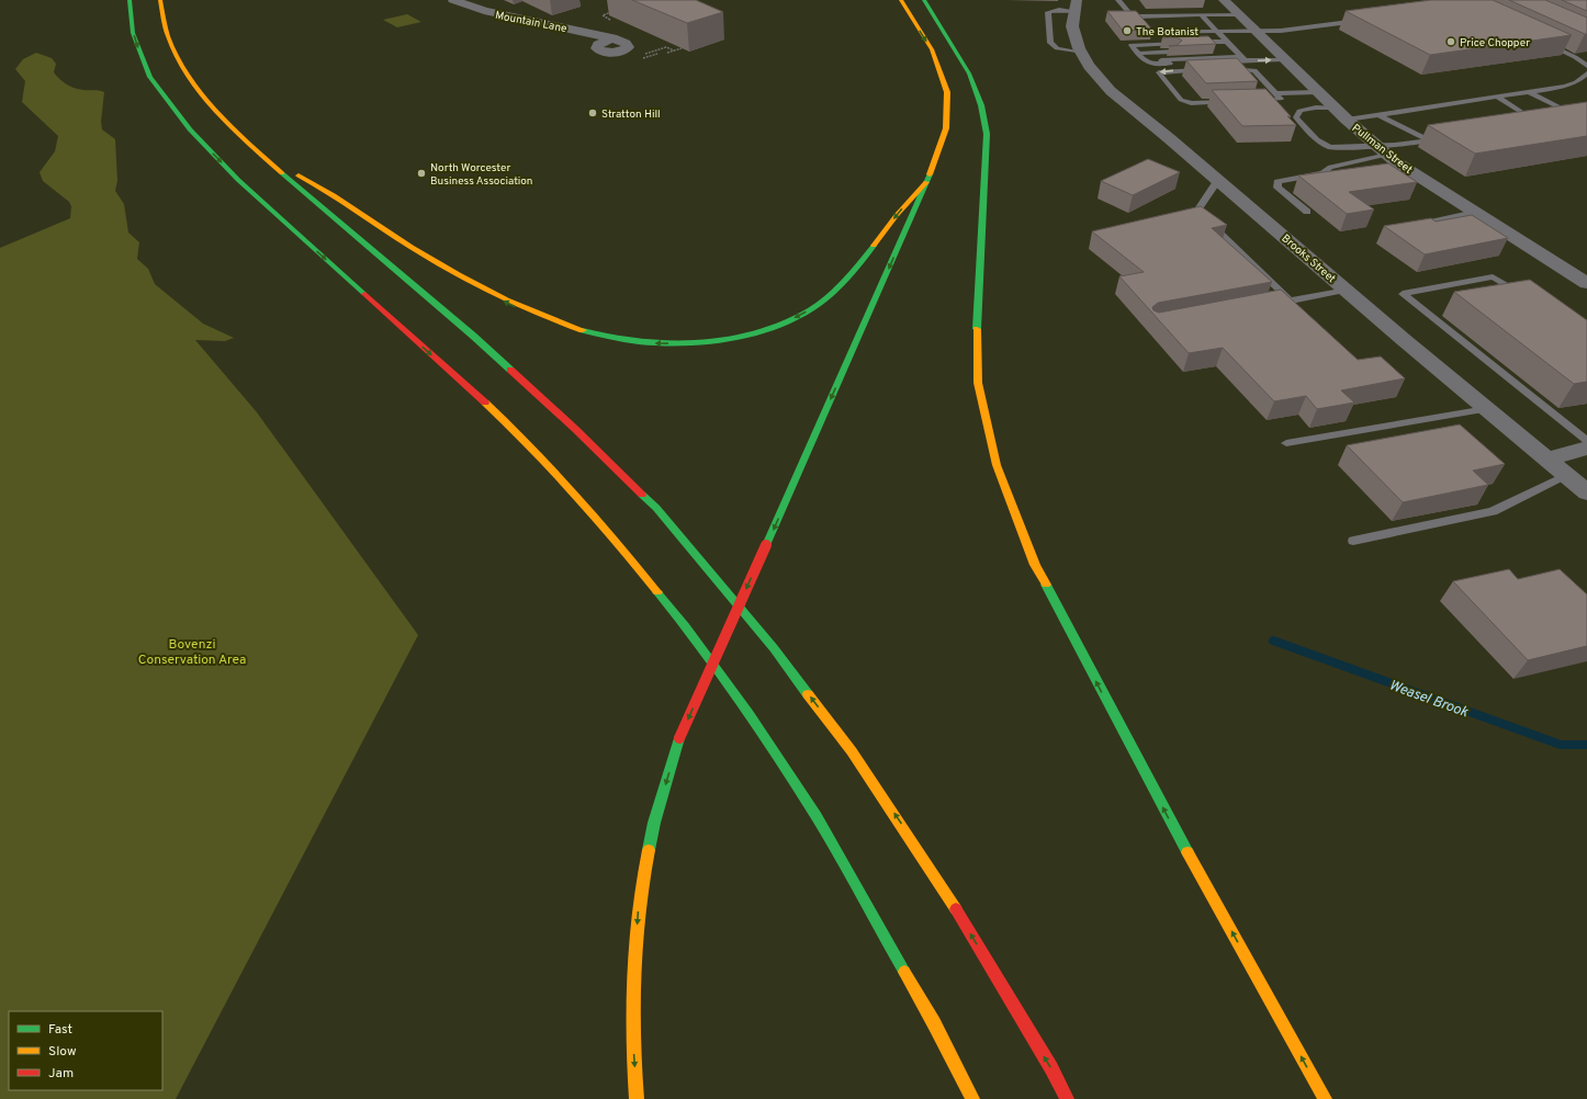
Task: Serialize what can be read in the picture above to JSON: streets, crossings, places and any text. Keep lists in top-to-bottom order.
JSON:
{
  "streets": {
    "street": ["Mountain Lane", "Pullman Street", "Brooks Street"]
  },
  "water": ["Weasel Brook"],
  "parks": ["Bovenzi Conservation Area"],
  "places": [
    "The Botanist",
    "Price Chopper",
    "Stratton Hill",
    "North Worcester Business Association"
  ],
  "legend": ["Fast", "Slow", "Jam"]
}
